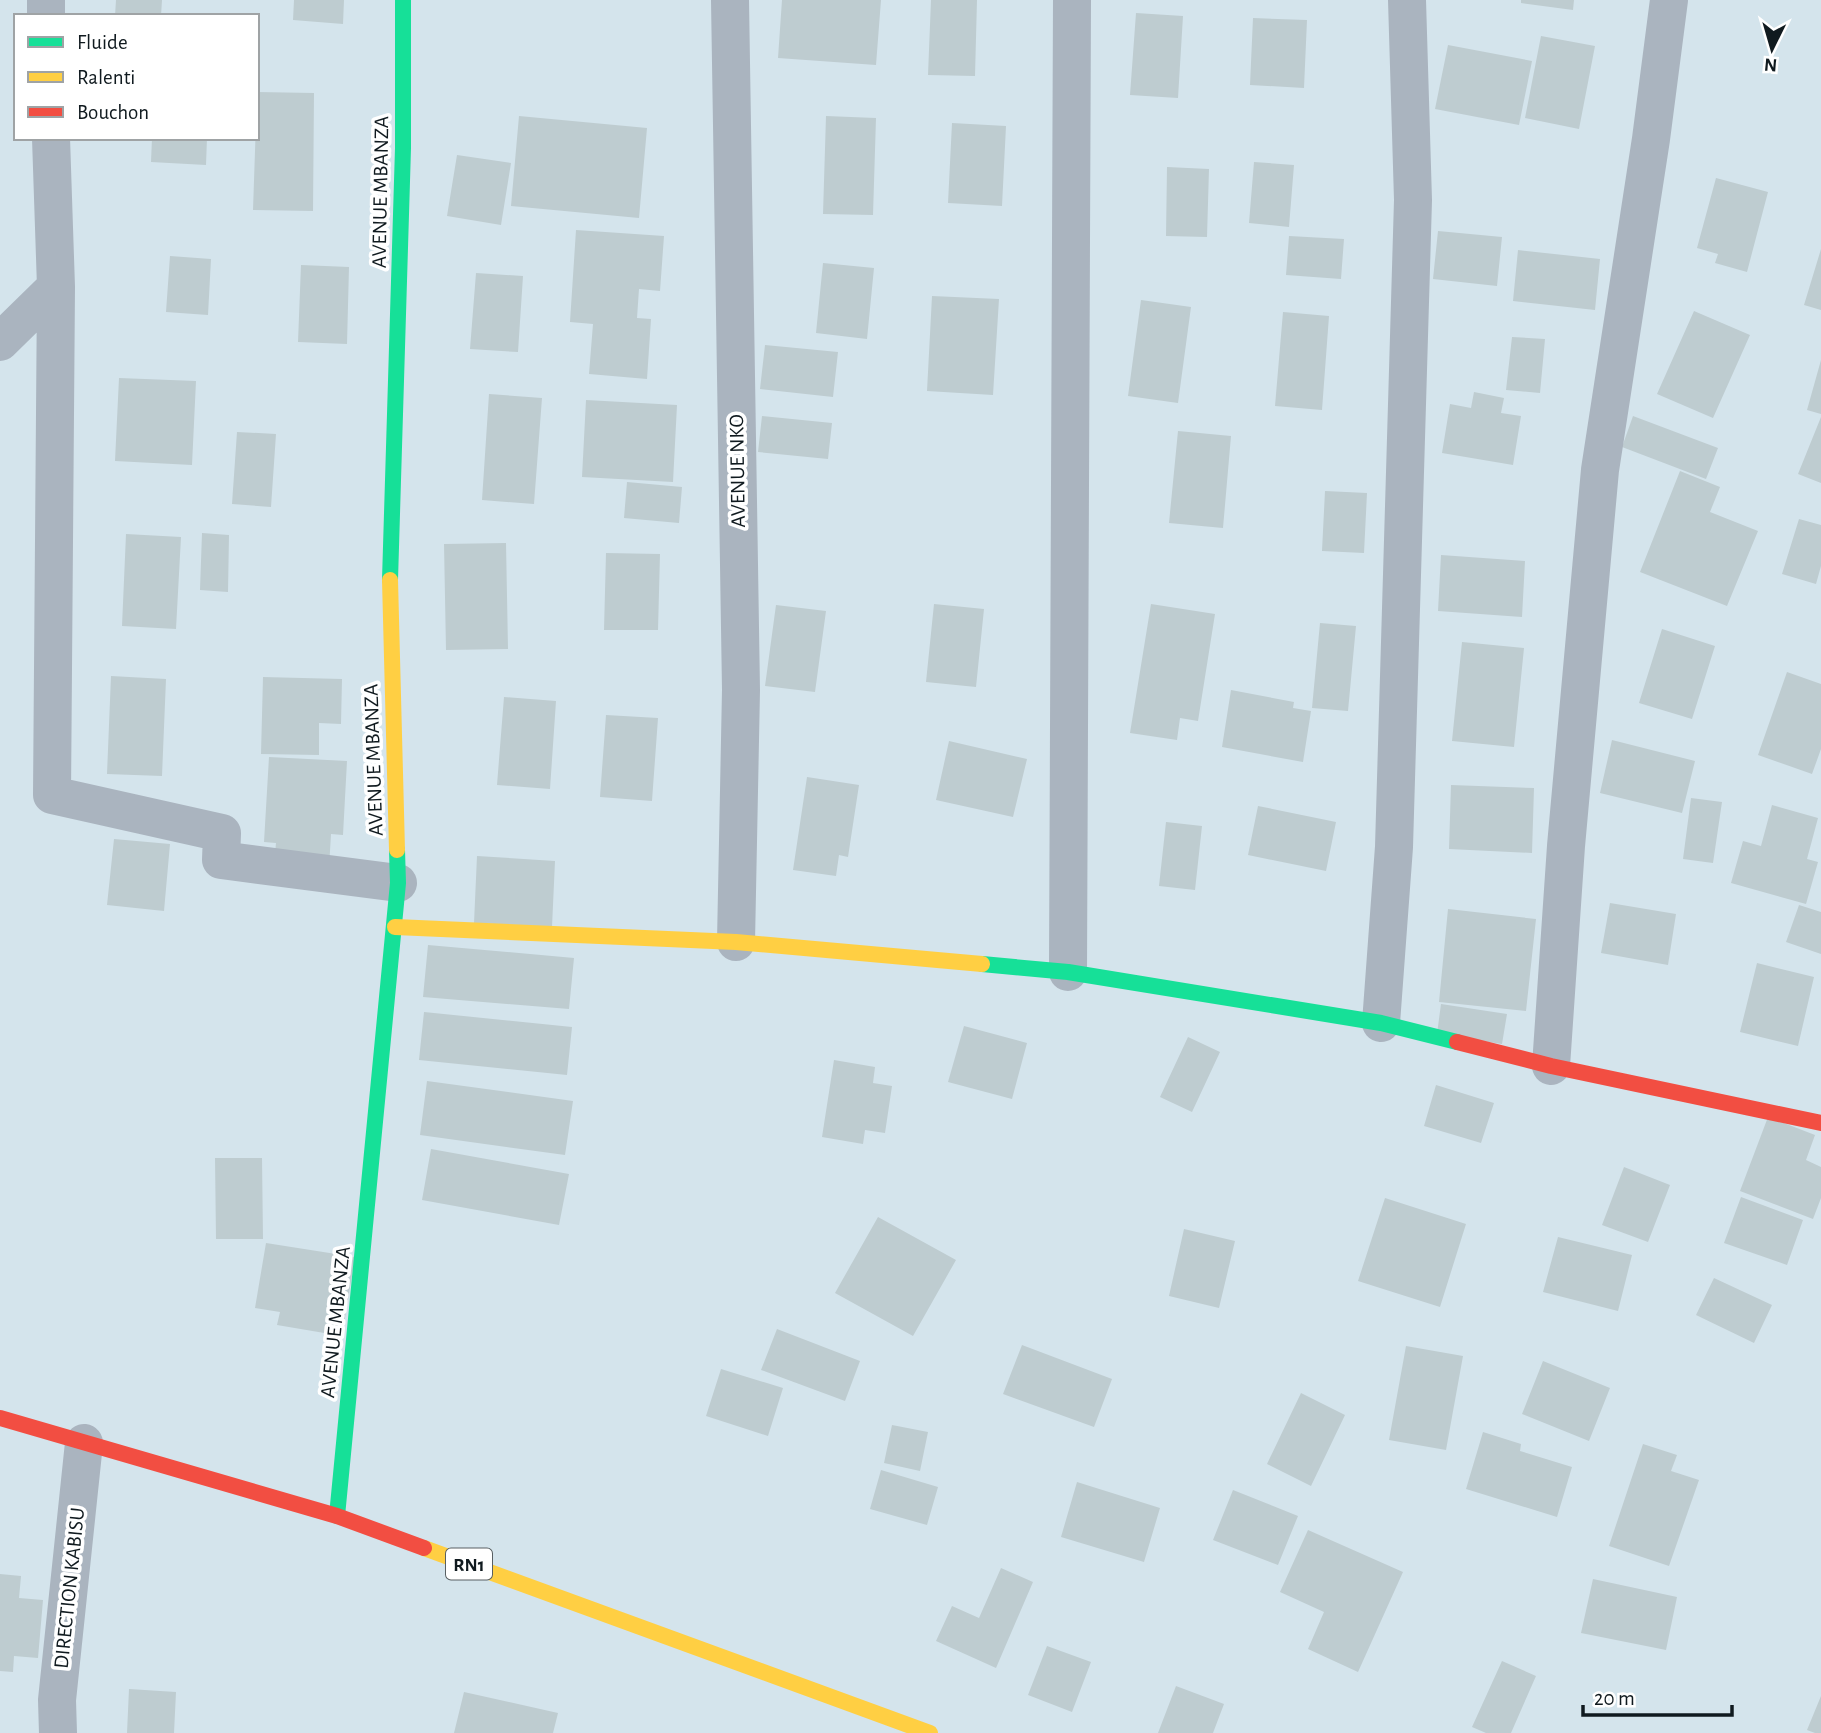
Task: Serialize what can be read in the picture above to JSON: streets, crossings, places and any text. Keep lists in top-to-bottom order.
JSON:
{
  "streets": {
    "main road": ["AVENUE MBANZA", "RN1"],
    "street": ["AVENUE NKO", "DIRECTION KABISU"]
  },
  "crossings": [
    ["AVENUE MBANZA", "RN1"],
    ["RN1", "DIRECTION KABISU"]
  ],
  "legend": ["Fluide", "Ralenti", "Bouchon"],
  "scale_bar": "20 m",
  "north": "bottom"
}
